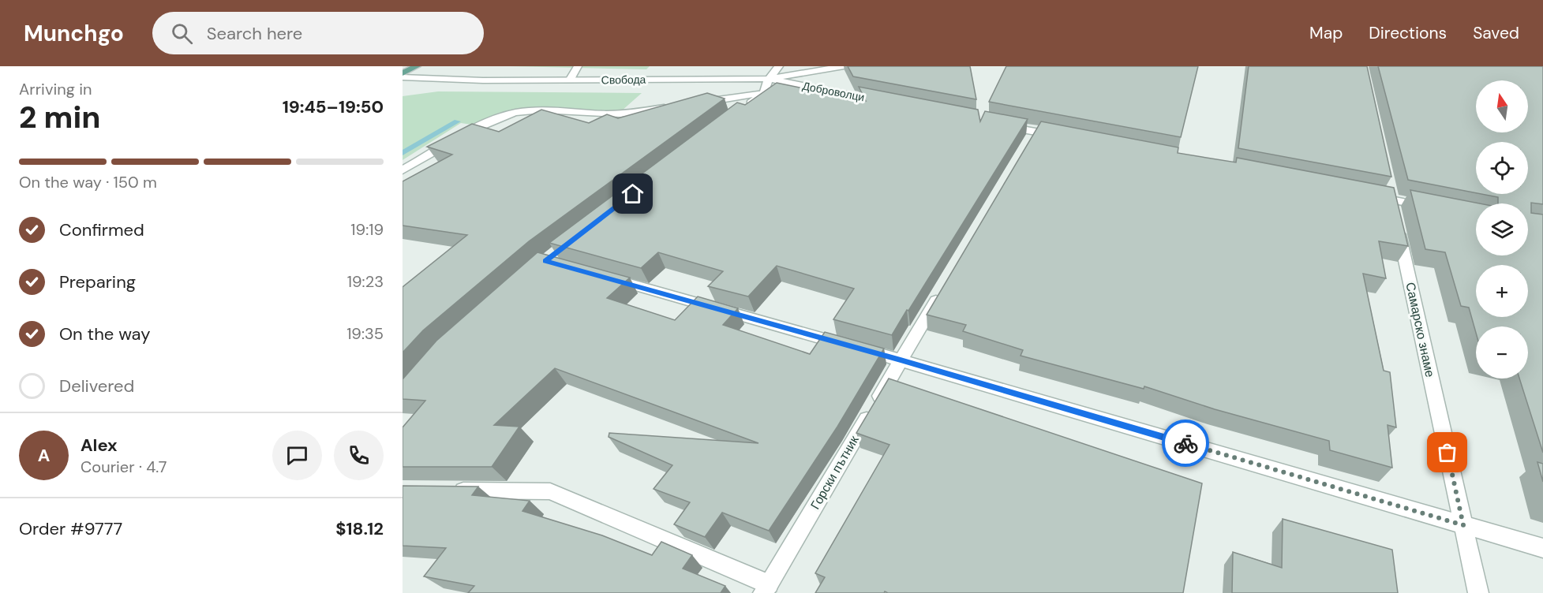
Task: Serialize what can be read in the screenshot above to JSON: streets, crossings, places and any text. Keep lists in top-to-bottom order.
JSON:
{
  "streets": {
    "street": [
      "Свобода",
      "Доброволци",
      "Самарско знаме",
      "Горски пътник"
    ]
  },
  "crossings": [
    ["Свобода", "Доброволци"]
  ],
  "north": "top",
  "page": {
    "header": "Munchgo",
    "search": "Search here",
    "nav": ["Map", "Directions", "Saved"],
    "heading": ["2 min", "Arriving in", "19:45–19:50"],
    "panel": [
      "Alex",
      "Courier · 4.7",
      "Order #9777",
      "$18.12"
    ],
    "map_buttons": ["+", "−"],
    "bar": "On the way · 150 m",
    "list": [
      ["Confirmed", "19:19"],
      ["Preparing", "19:23"],
      ["On the way", "19:35"],
      "Delivered"
    ],
    "round": "A"
  }
}
